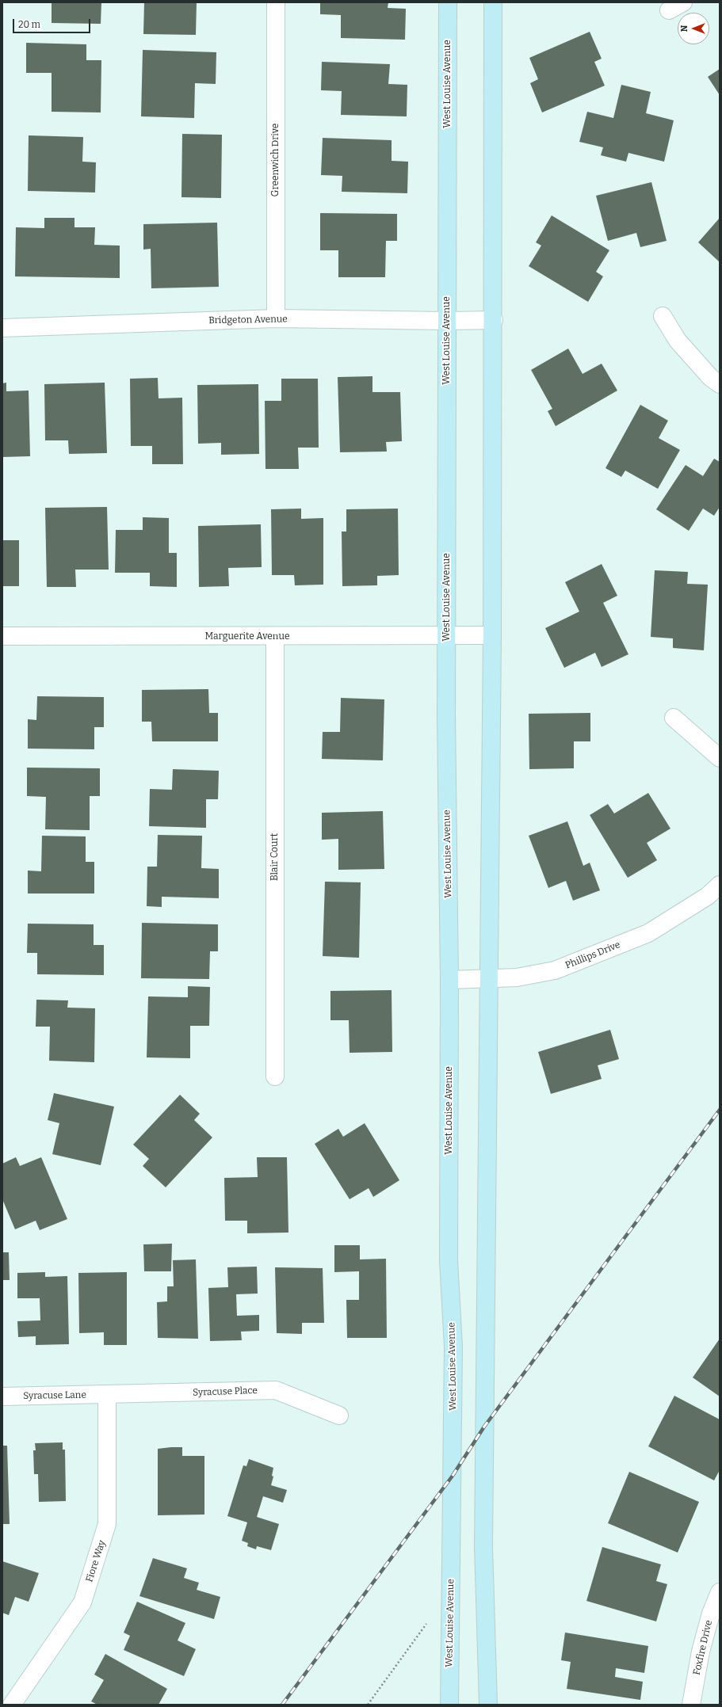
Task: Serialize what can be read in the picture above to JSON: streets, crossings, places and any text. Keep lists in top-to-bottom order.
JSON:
{
  "streets": {
    "main road": ["West Louise Avenue"],
    "street": [
      "Greenwich Drive",
      "Bridgeton Avenue",
      "Marguerite Avenue",
      "Blair Court",
      "Phillips Drive",
      "Syracuse Place",
      "Syracuse Lane",
      "Fiore Way",
      "Foxfire Drive"
    ]
  },
  "crossings": [
    ["West Louise Avenue", "Bridgeton Avenue"],
    ["West Louise Avenue", "Marguerite Avenue"],
    ["West Louise Avenue", "Phillips Drive"],
    ["Greenwich Drive", "Bridgeton Avenue"],
    ["Marguerite Avenue", "Blair Court"],
    ["Syracuse Place", "Syracuse Lane"],
    ["Syracuse Place", "Fiore Way"],
    ["Syracuse Lane", "Fiore Way"]
  ],
  "scale_bar": "20 m",
  "north": "left"
}
